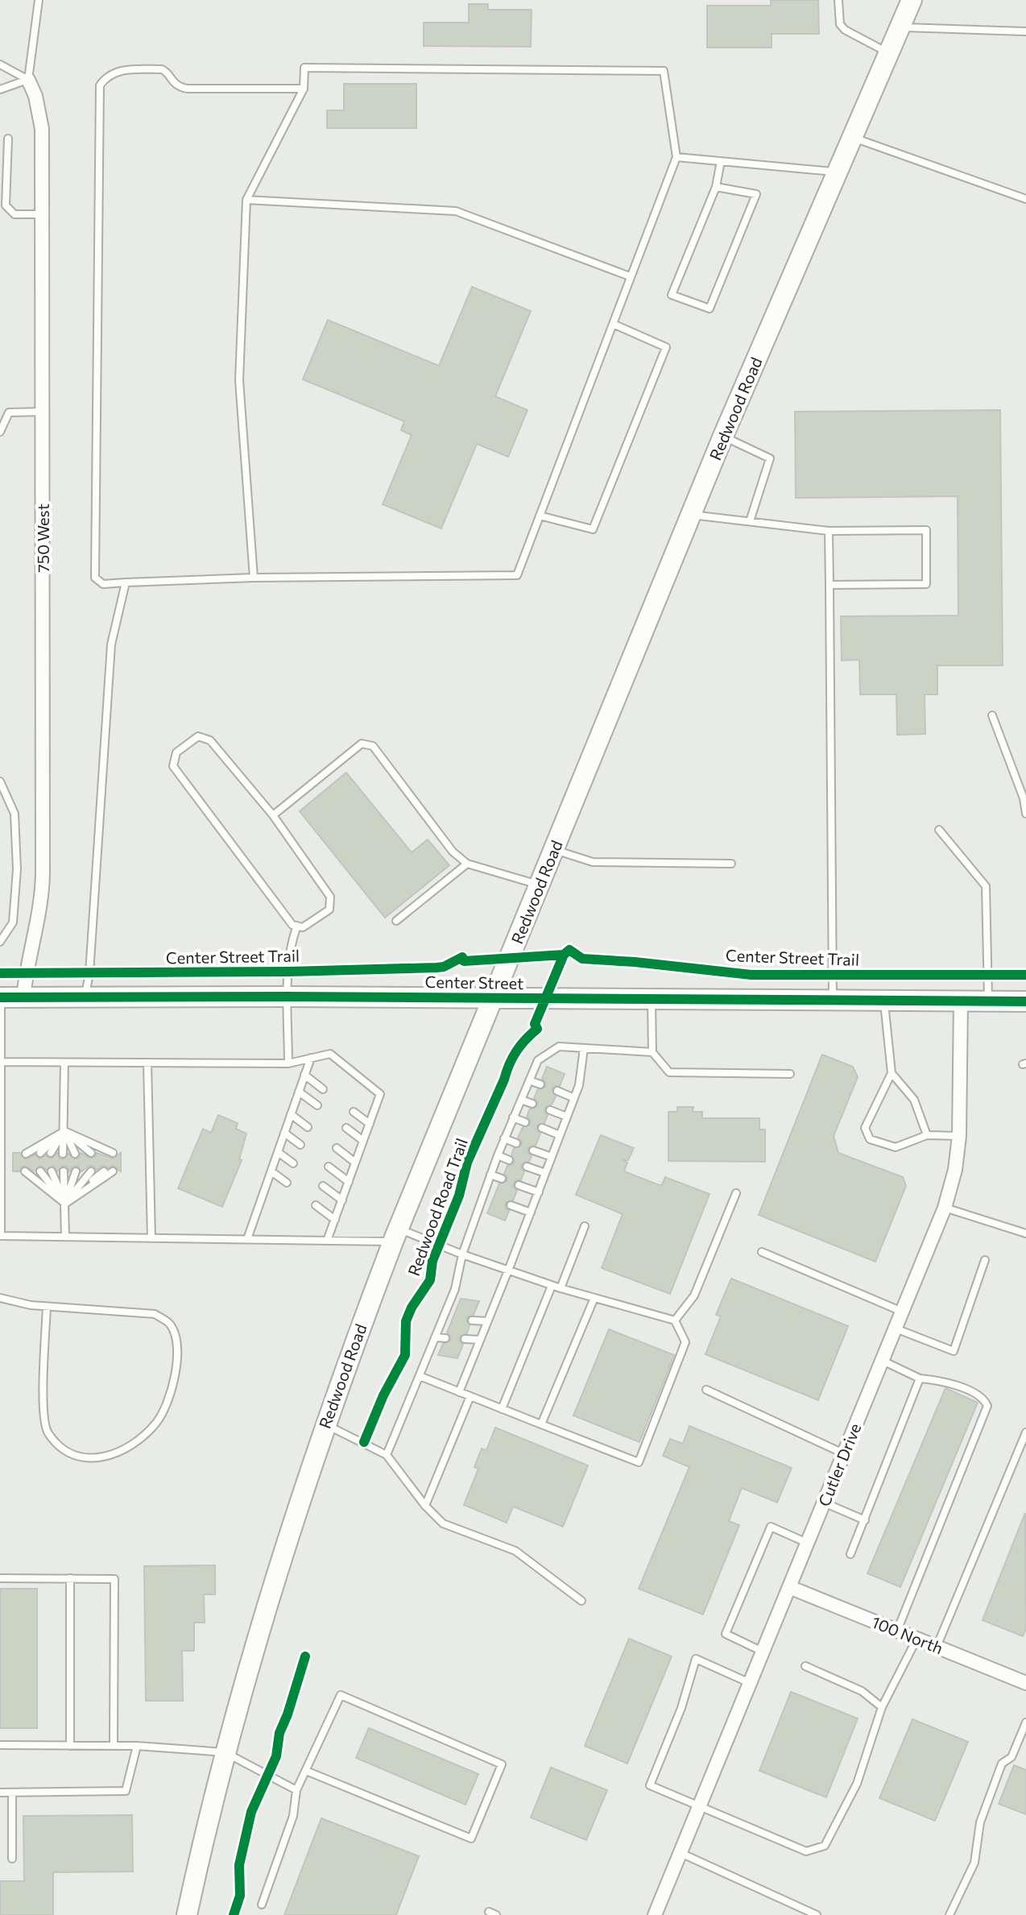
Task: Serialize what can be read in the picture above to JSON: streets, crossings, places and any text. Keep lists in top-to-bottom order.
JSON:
{
  "streets": {
    "main road": ["Redwood Road", "Center Street"],
    "street": ["750 West", "Cutler Drive", "100 North"],
    "cycle path": ["Center Street Trail", "Redwood Road Trail"]
  },
  "crossings": [
    ["Redwood Road", "Center Street"],
    ["750 West", "Center Street"],
    ["Center Street", "Cutler Drive"],
    ["Cutler Drive", "100 North"]
  ]
}
